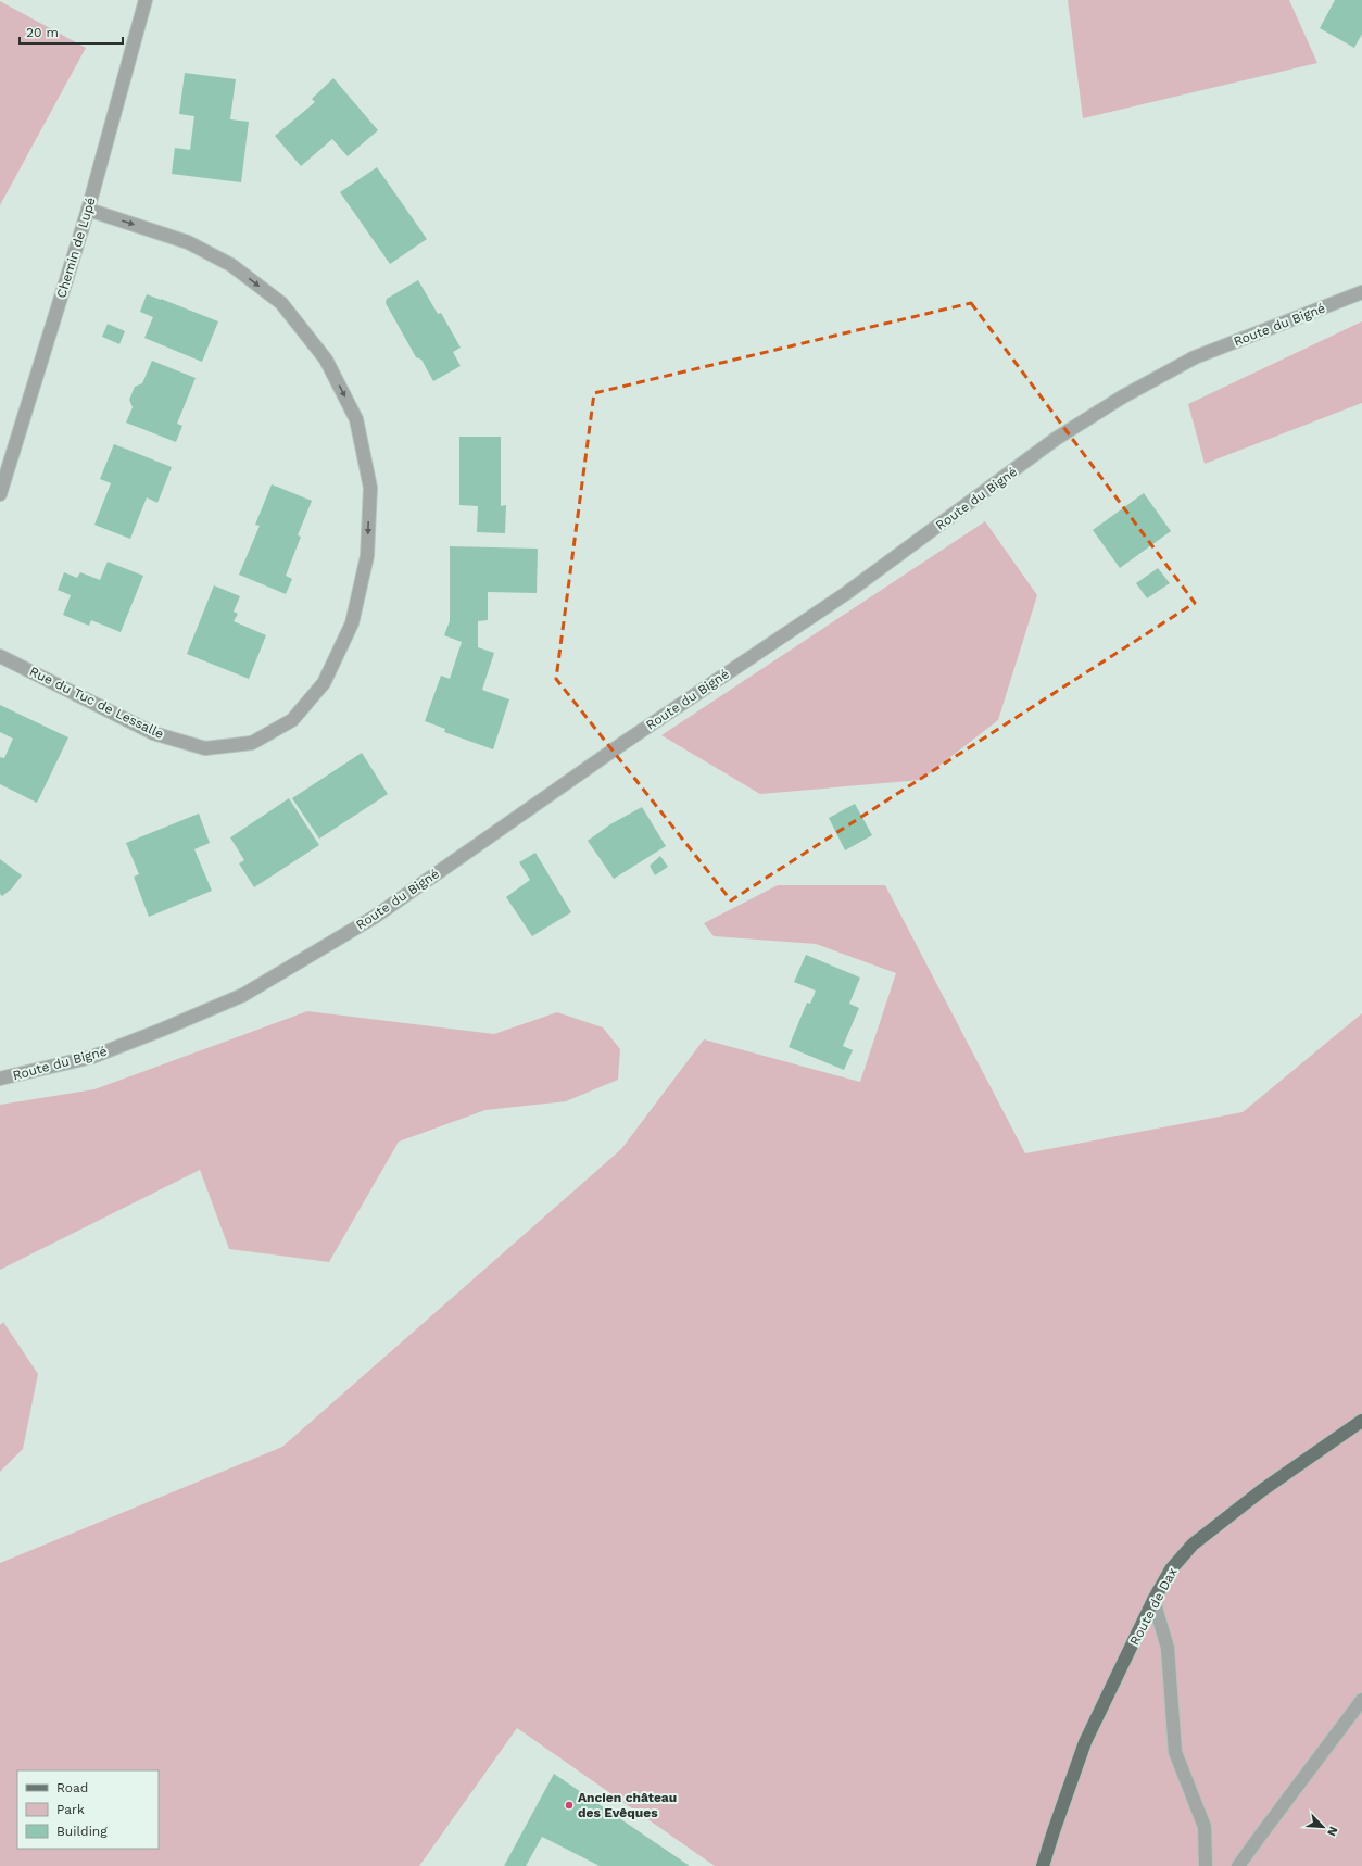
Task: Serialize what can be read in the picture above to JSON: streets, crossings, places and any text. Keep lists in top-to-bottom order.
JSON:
{
  "streets": {
    "main road": ["Route de Dax"],
    "street": ["Chemin de Lupé", "Route du Bigné", "Rue du Tuc de Lessalle"]
  },
  "crossings": [
    ["Chemin de Lupé", "Rue du Tuc de Lessalle"]
  ],
  "places": ["Ancien château des Evêques"],
  "legend": ["Road", "Park", "Building"],
  "scale_bar": "20 m",
  "north": "bottom right"
}
